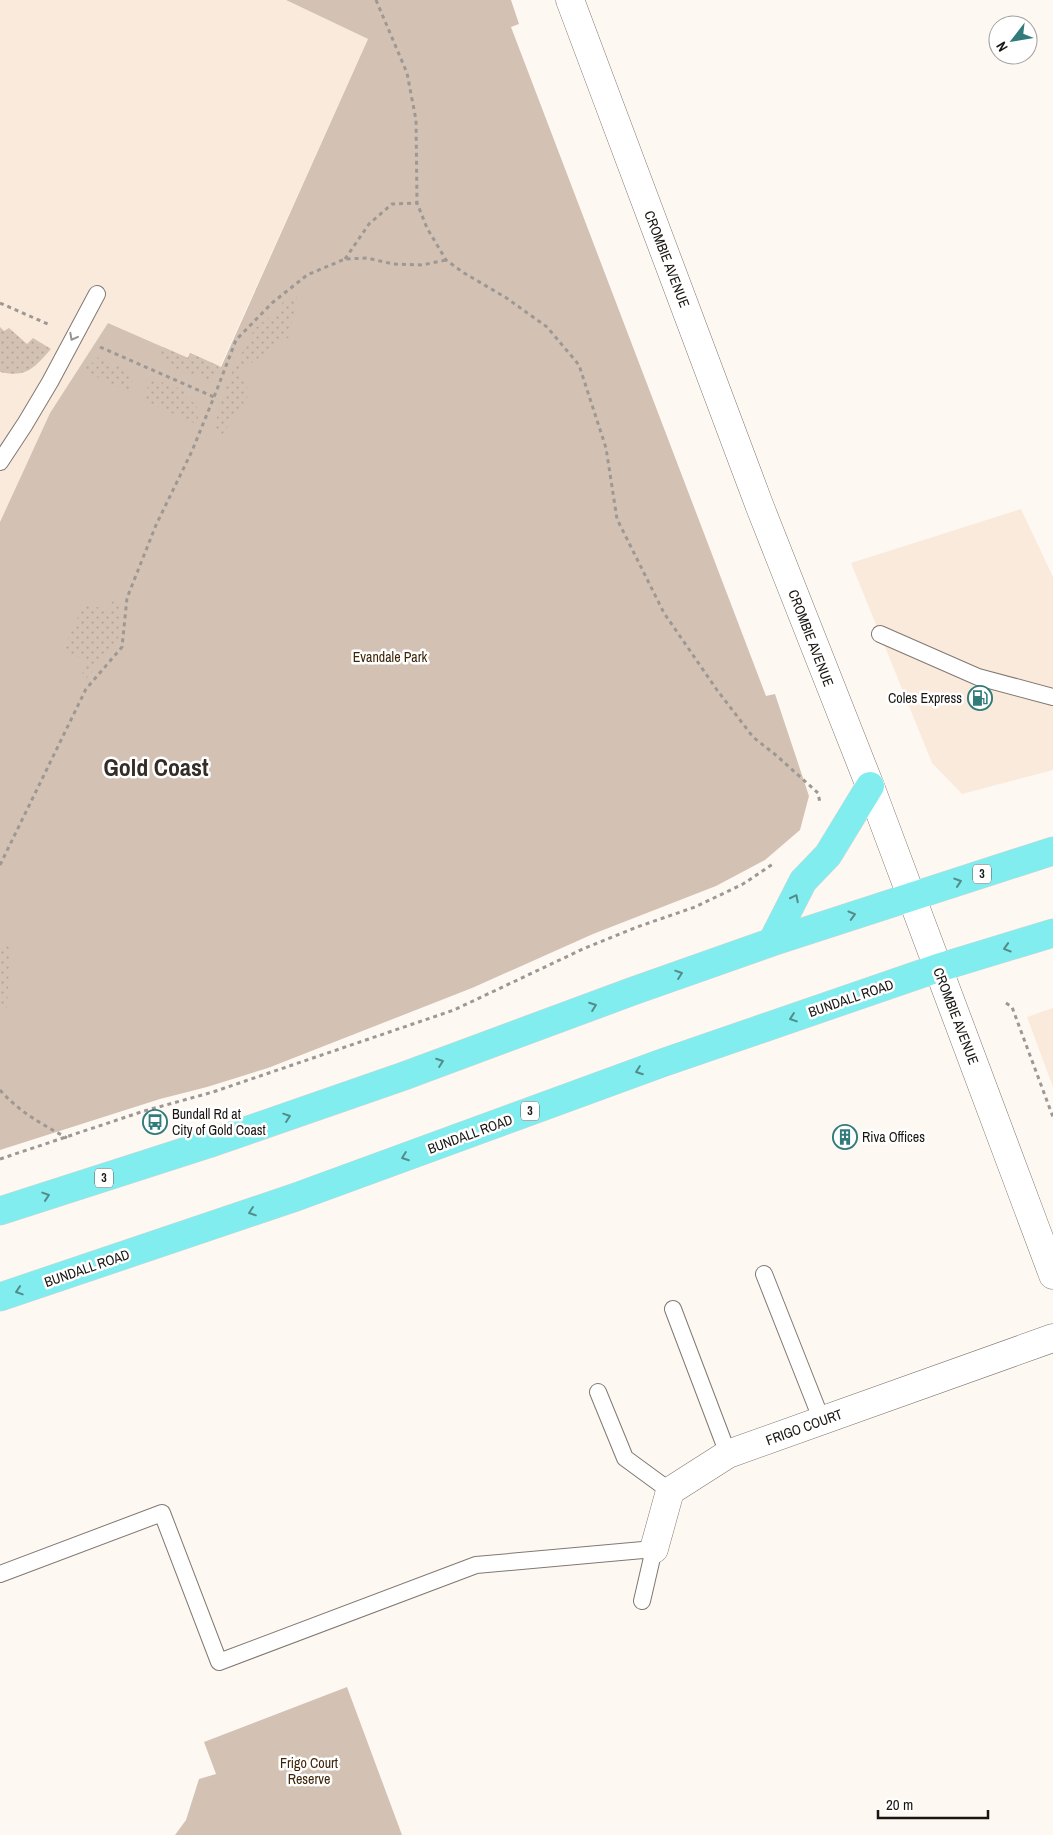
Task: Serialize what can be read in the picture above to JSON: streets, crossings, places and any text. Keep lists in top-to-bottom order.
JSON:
{
  "streets": {
    "main road": ["3", "BUNDALL ROAD"],
    "street": ["CROMBIE AVENUE", "FRIGO COURT"]
  },
  "crossings": [
    ["CROMBIE AVENUE", "3"],
    ["CROMBIE AVENUE", "BUNDALL ROAD"]
  ],
  "districts": ["Gold Coast"],
  "parks": ["Evandale Park", "Frigo Court Reserve"],
  "places": {
    "fuel station": ["Coles Express"],
    "bus stop": ["Bundall Rd at City of Gold Coast"],
    "building": ["Riva Offices"]
  },
  "scale_bar": "20 m",
  "north": "bottom left"
}
